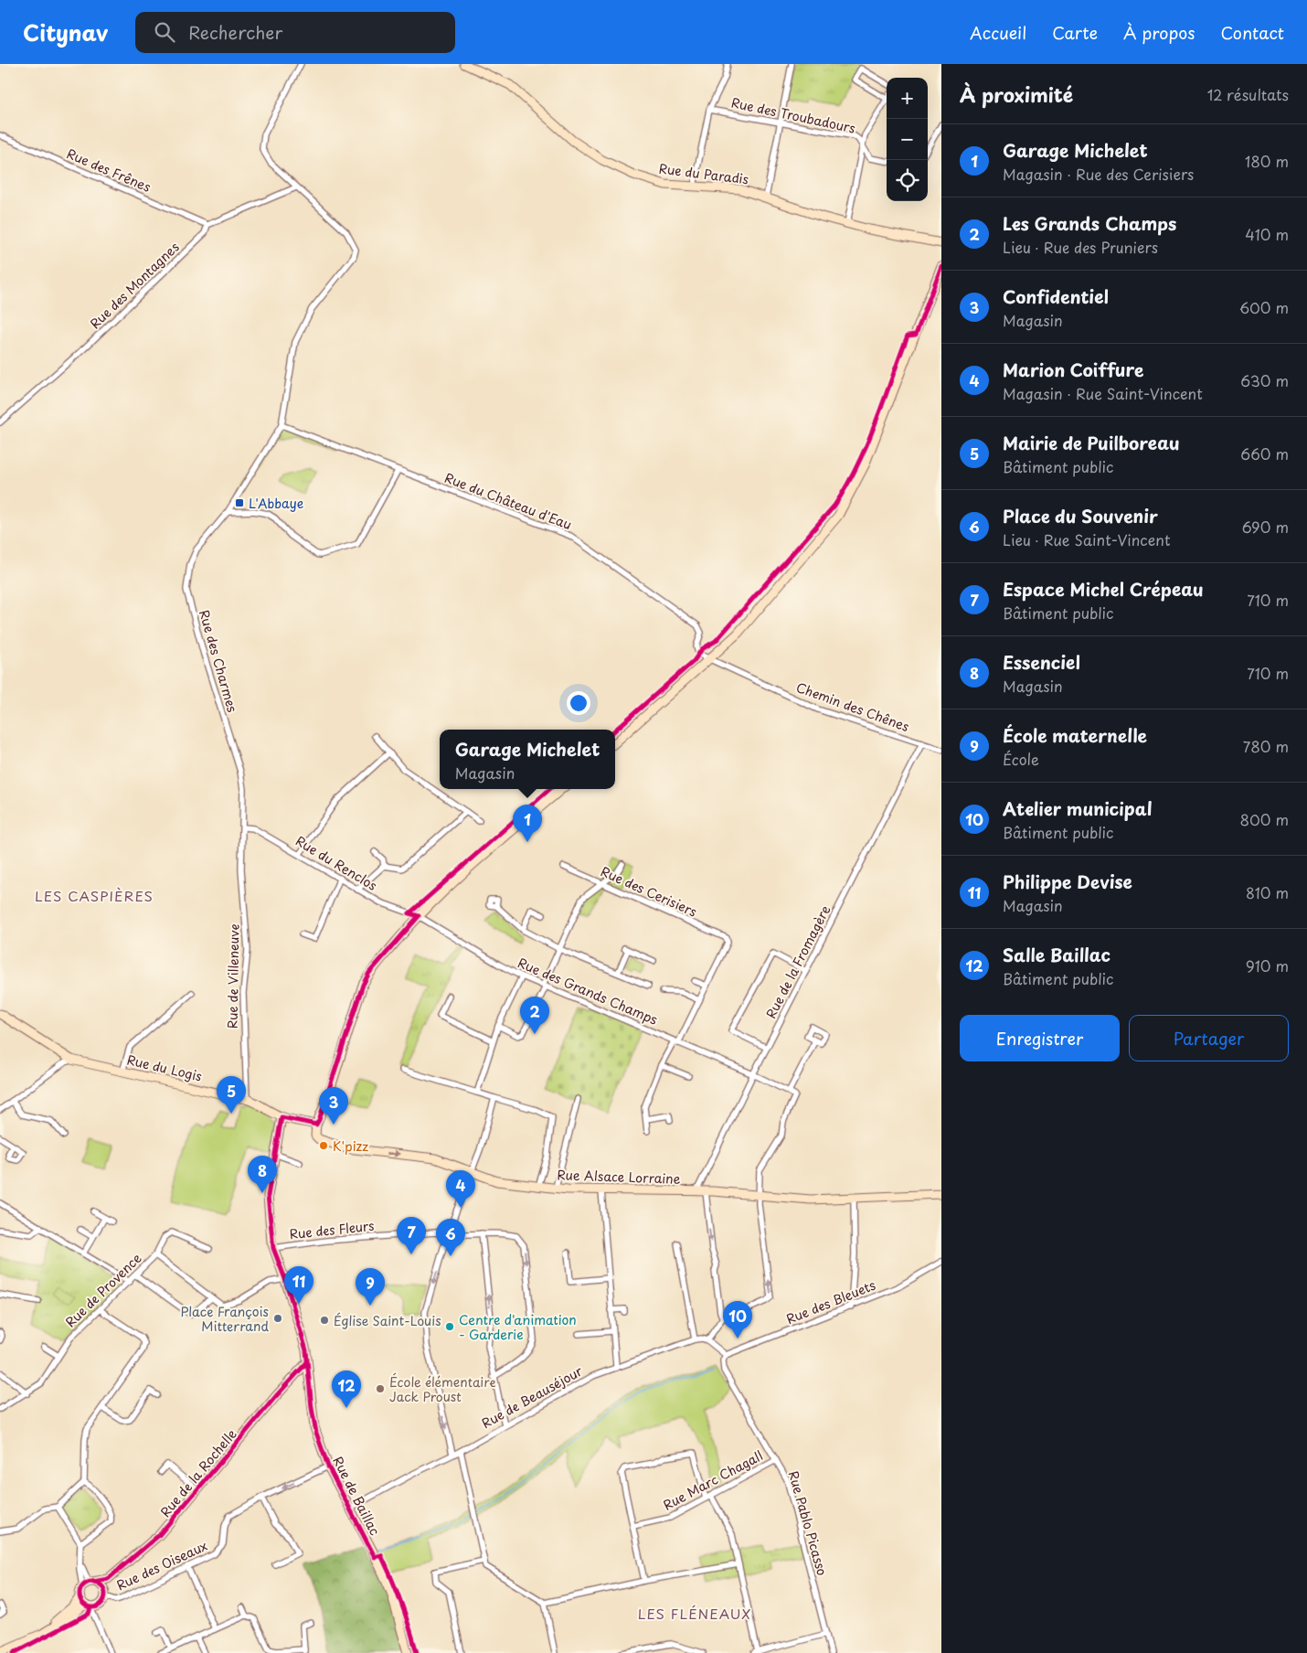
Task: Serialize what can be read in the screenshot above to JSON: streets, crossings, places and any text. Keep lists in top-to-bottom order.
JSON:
{
  "streets": {
    "main road": [
      "Rue du Paradis",
      "Rue du Logis",
      "Rue Alsace Lorraine",
      "Rue de la Rochelle",
      "Rue de Baillac"
    ],
    "street": [
      "Rue des Troubadours",
      "Rue des Frênes",
      "Rue des Montagnes",
      "Rue du Château d'Eau",
      "Rue des Charmes",
      "Chemin des Chênes",
      "Rue du Renclos",
      "Rue des Cerisiers",
      "Rue de la Fromagère",
      "Rue de Villeneuve",
      "Rue des Grands Champs",
      "Rue des Fleurs",
      "Rue de Provence",
      "Rue des Bleuets",
      "Rue de Beauséjour",
      "Rue Marc Chagall",
      "Rue Pablo Picasso",
      "Rue des Oiseaux"
    ]
  },
  "crossings": [
    ["Rue des Frênes", "Rue des Montagnes"],
    ["Rue du Château d'Eau", "Rue des Charmes"],
    ["Rue du Château d'Eau", "Chemin des Chênes"],
    ["Rue des Charmes", "Rue du Renclos"],
    ["Rue des Charmes", "Rue de Villeneuve"],
    ["Chemin des Chênes", "Rue de la Fromagère"],
    ["Rue du Renclos", "Rue de Villeneuve"],
    ["Rue du Renclos", "Rue des Grands Champs"],
    ["Rue de la Fromagère", "Rue des Grands Champs"],
    ["Rue de la Fromagère", "Rue Alsace Lorraine"],
    ["Rue de Villeneuve", "Rue du Logis"],
    ["Rue du Logis", "Rue Alsace Lorraine"],
    ["Rue du Logis", "Rue de Baillac"],
    ["Rue des Fleurs", "Rue de Baillac"],
    ["Rue de Provence", "Rue de Baillac"],
    ["Rue des Bleuets", "Rue Pablo Picasso"],
    ["Rue de Beauséjour", "Rue de Baillac"],
    ["Rue de la Rochelle", "Rue de Baillac"],
    ["Rue de la Rochelle", "Rue des Oiseaux"],
    ["Rue Marc Chagall", "Rue Pablo Picasso"],
    ["Rue de Baillac", "Rue des Oiseaux"]
  ],
  "districts": ["LES CASPIÈRES", "LES FLÉNEAUX"],
  "places": {
    "transit": ["L'Abbaye"],
    "other": [
      "K'pizz",
      "Place François Mitterrand",
      "Église Saint-Louis",
      "Centre d'animation - Garderie",
      "École élémentaire Jack Proust"
    ]
  },
  "page": {
    "header": "Citynav",
    "search": "Rechercher",
    "nav": [
      "Accueil",
      "Carte",
      "À propos",
      "Contact"
    ],
    "heading": ["À proximité", "12 résultats"],
    "map_buttons": ["+", "−"],
    "list": [
      {
        "mark": "1",
        "name": "Garage Michelet",
        "note": "Magasin · Rue des Cerisiers",
        "value": "180 m"
      },
      {
        "mark": "2",
        "name": "Les Grands Champs",
        "note": "Lieu · Rue des Pruniers",
        "value": "410 m"
      },
      {
        "mark": "3",
        "name": "Confidentiel",
        "note": "Magasin",
        "value": "600 m"
      },
      {
        "mark": "4",
        "name": "Marion Coiffure",
        "note": "Magasin · Rue Saint-Vincent",
        "value": "630 m"
      },
      {
        "mark": "5",
        "name": "Mairie de Puilboreau",
        "note": "Bâtiment public",
        "value": "660 m"
      },
      {
        "mark": "6",
        "name": "Place du Souvenir",
        "note": "Lieu · Rue Saint-Vincent",
        "value": "690 m"
      },
      {
        "mark": "7",
        "name": "Espace Michel Crépeau",
        "note": "Bâtiment public",
        "value": "710 m"
      },
      {
        "mark": "8",
        "name": "Essenciel",
        "note": "Magasin",
        "value": "710 m"
      },
      {
        "mark": "9",
        "name": "École maternelle",
        "note": "École",
        "value": "780 m"
      },
      {
        "mark": "10",
        "name": "Atelier municipal",
        "note": "Bâtiment public",
        "value": "800 m"
      },
      {
        "mark": "11",
        "name": "Philippe Devise",
        "note": "Magasin",
        "value": "810 m"
      },
      {
        "mark": "12",
        "name": "Salle Baillac",
        "note": "Bâtiment public",
        "value": "910 m"
      }
    ],
    "popup": ["Garage Michelet", "Magasin"],
    "pins": [
      "1",
      "2",
      "5",
      "3",
      "8",
      "4",
      "7",
      "6",
      "11",
      "9",
      "10",
      "12"
    ],
    "buttons": ["Enregistrer", "Partager"]
  }
}
